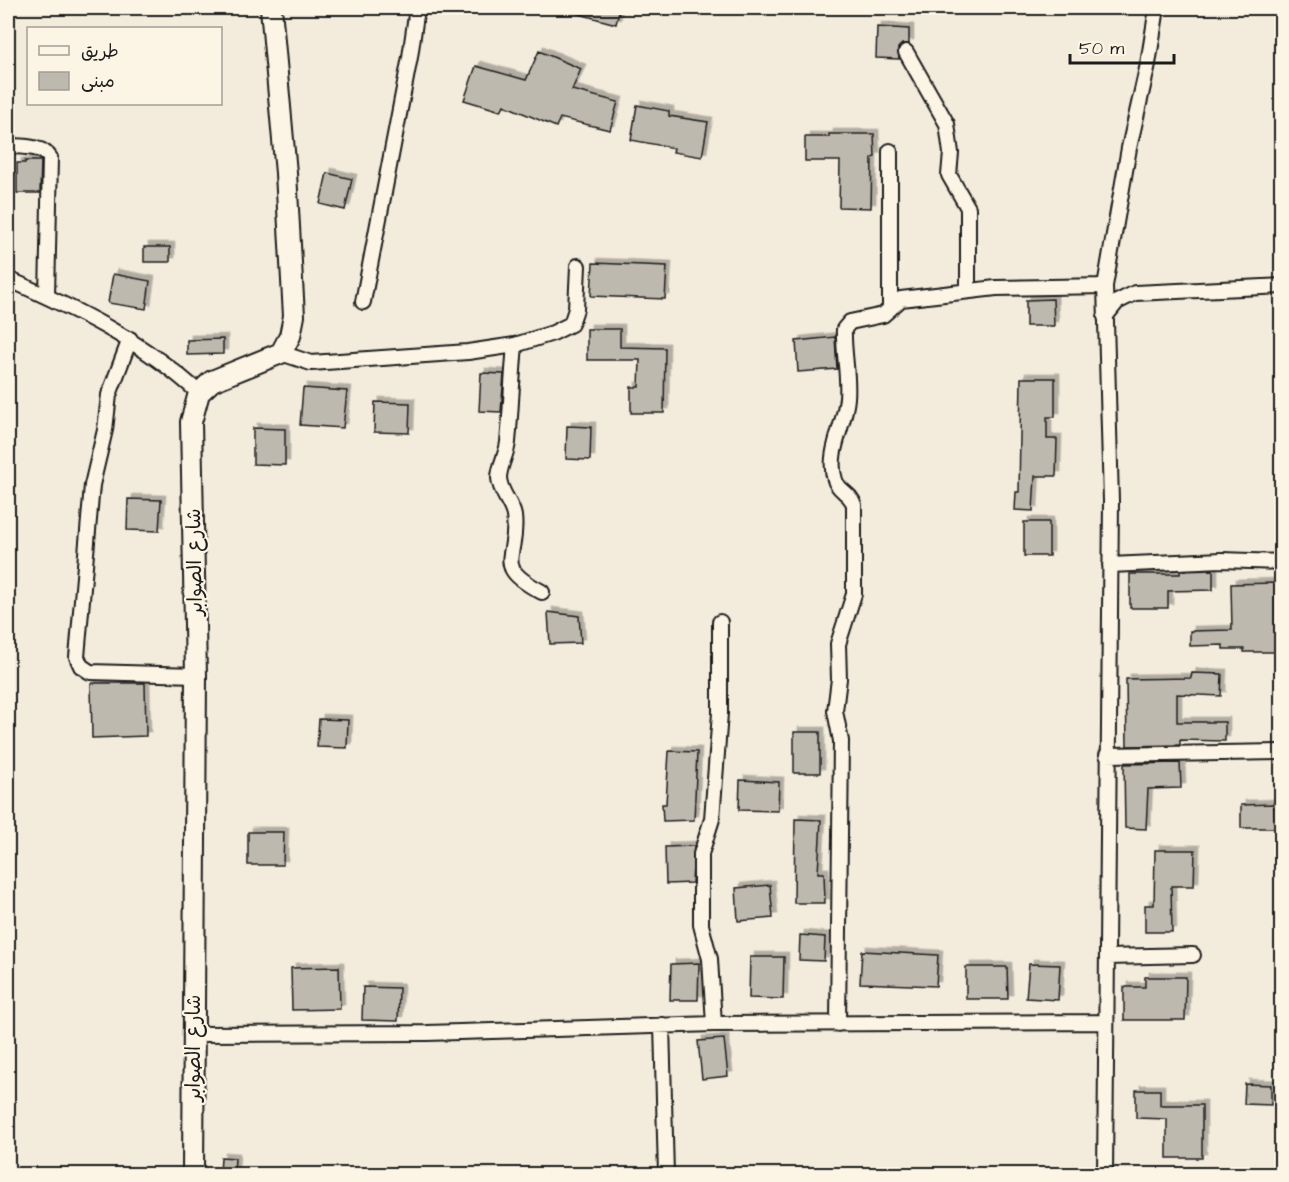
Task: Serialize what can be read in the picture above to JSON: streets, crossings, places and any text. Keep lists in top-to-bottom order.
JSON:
{
  "streets": {
    "street": ["شارع الصوابر"]
  },
  "legend": ["طريق", "مبنى"],
  "scale_bar": "50 m"
}
